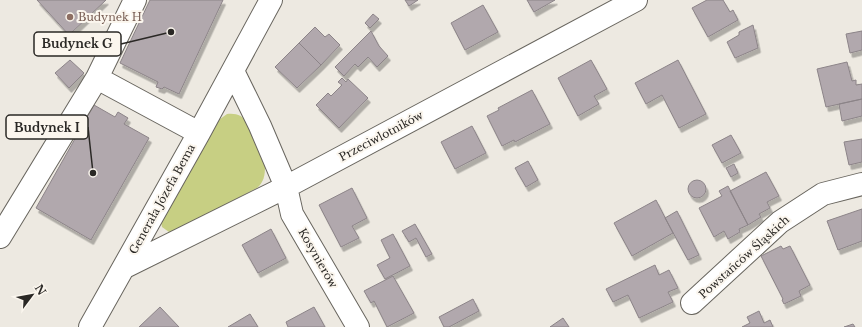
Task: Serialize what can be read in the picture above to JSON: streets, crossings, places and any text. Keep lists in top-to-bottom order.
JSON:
{
  "streets": {
    "street": [
      "Przeciwlotników",
      "Generała Józefa Bema",
      "Powstańców Śląskich",
      "Kosynierów"
    ]
  },
  "crossings": [
    ["Przeciwlotników", "Generała Józefa Bema"],
    ["Przeciwlotników", "Kosynierów"]
  ],
  "places": ["Budynek H", "Budynek G", "Budynek I"],
  "north": "top right"
}
